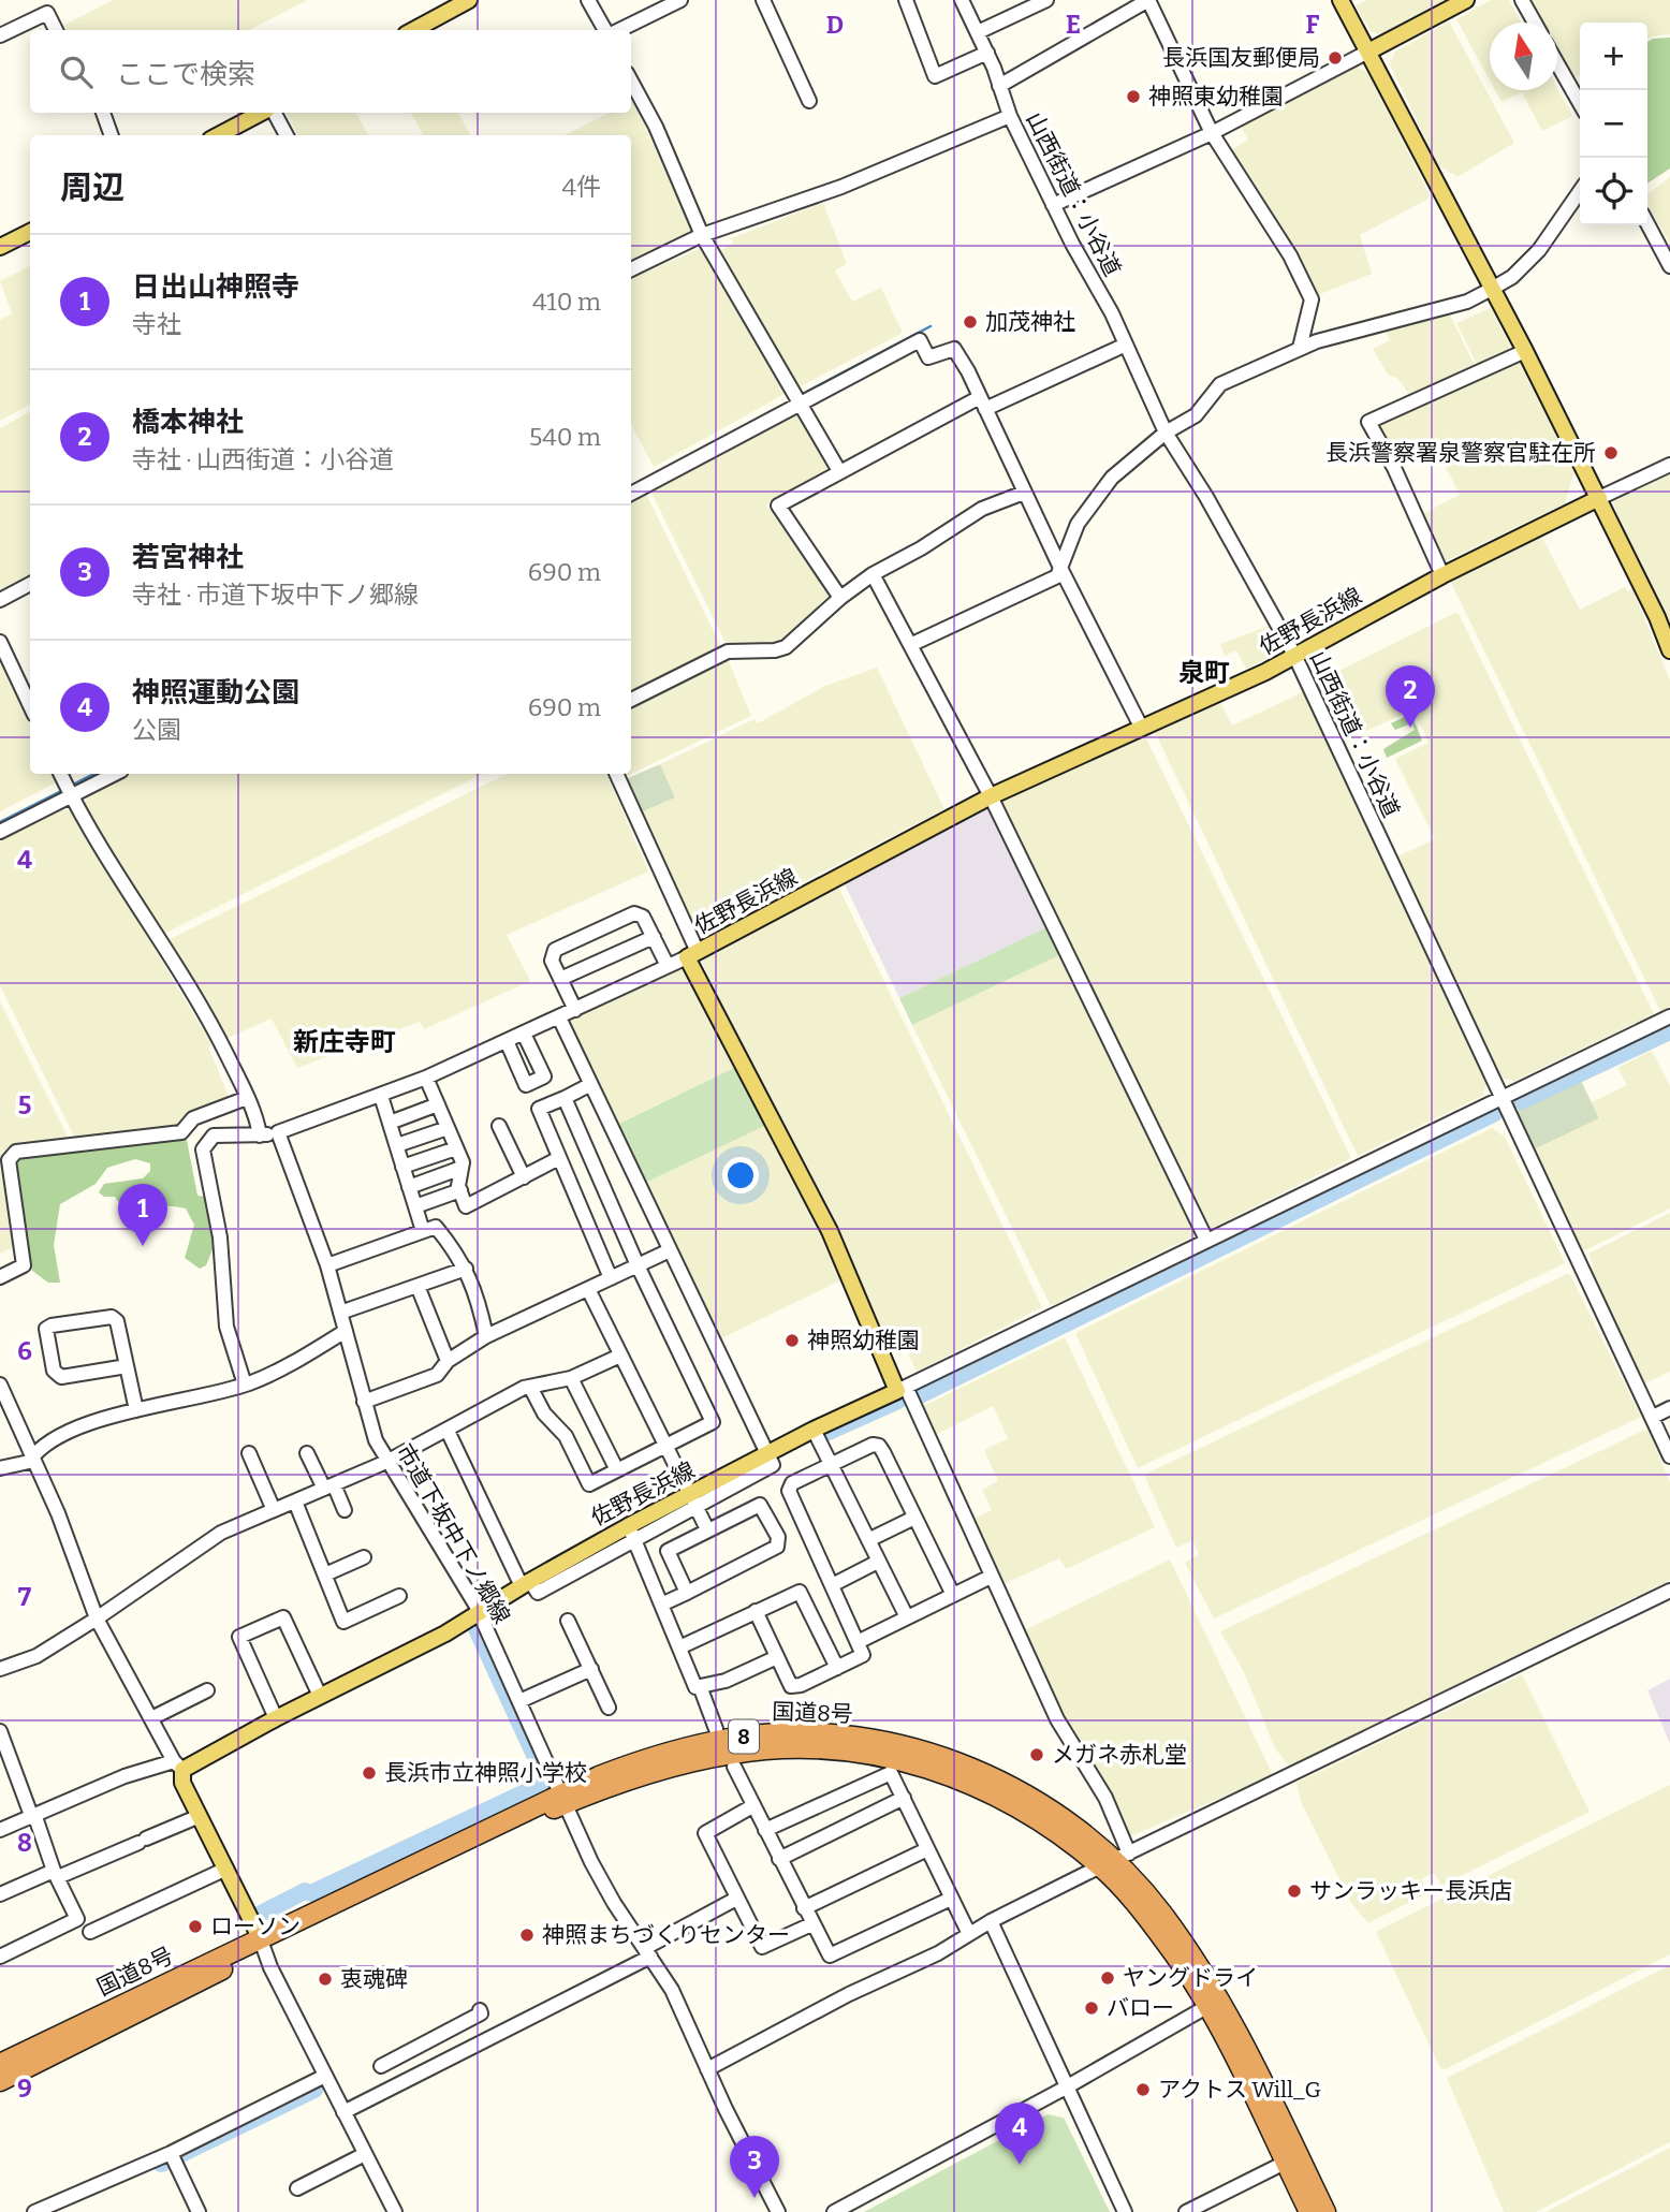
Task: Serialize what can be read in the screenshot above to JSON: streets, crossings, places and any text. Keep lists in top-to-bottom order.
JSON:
{
  "streets": {
    "highway": ["国道8号", "8"],
    "main road": ["佐野長浜線"],
    "street": ["山西街道：小谷道", "市道下坂中下ノ郷線"]
  },
  "crossings": [
    ["山西街道：小谷道", "佐野長浜線"],
    ["佐野長浜線", "市道下坂中下ノ郷線"],
    ["市道下坂中下ノ郷線", "国道8号"]
  ],
  "districts": ["泉町", "新庄寺町"],
  "places": [
    "長浜国友郵便局",
    "神照東幼稚園",
    "加茂神社",
    "長浜警察署泉警察官駐在所",
    "神照幼稚園",
    "メガネ赤札堂",
    "長浜市立神照小学校",
    "サンラッキー長浜店",
    "ローソン",
    "神照まちづくりセンター",
    "ヤングドライ",
    "衷魂碑",
    "バロー",
    "アクトス Will_G"
  ],
  "north": "top",
  "page": {
    "map_buttons": ["+", "−"],
    "search": "ここで検索",
    "heading": ["周辺", "4件"],
    "list": [
      {
        "mark": "1",
        "name": "日出山神照寺",
        "note": "寺社",
        "value": "410 m"
      },
      {
        "mark": "2",
        "name": "橋本神社",
        "note": "寺社 · 山西街道：小谷道",
        "value": "540 m"
      },
      {
        "mark": "3",
        "name": "若宮神社",
        "note": "寺社 · 市道下坂中下ノ郷線",
        "value": "690 m"
      },
      {
        "mark": "4",
        "name": "神照運動公園",
        "note": "公園",
        "value": "690 m"
      }
    ],
    "pins": [
      "2",
      "1",
      "4",
      "3"
    ]
  },
  "grid": {
    "columns": ["D", "E", "F"],
    "rows": [
      "4",
      "5",
      "6",
      "7",
      "8",
      "9"
    ]
  }
}
